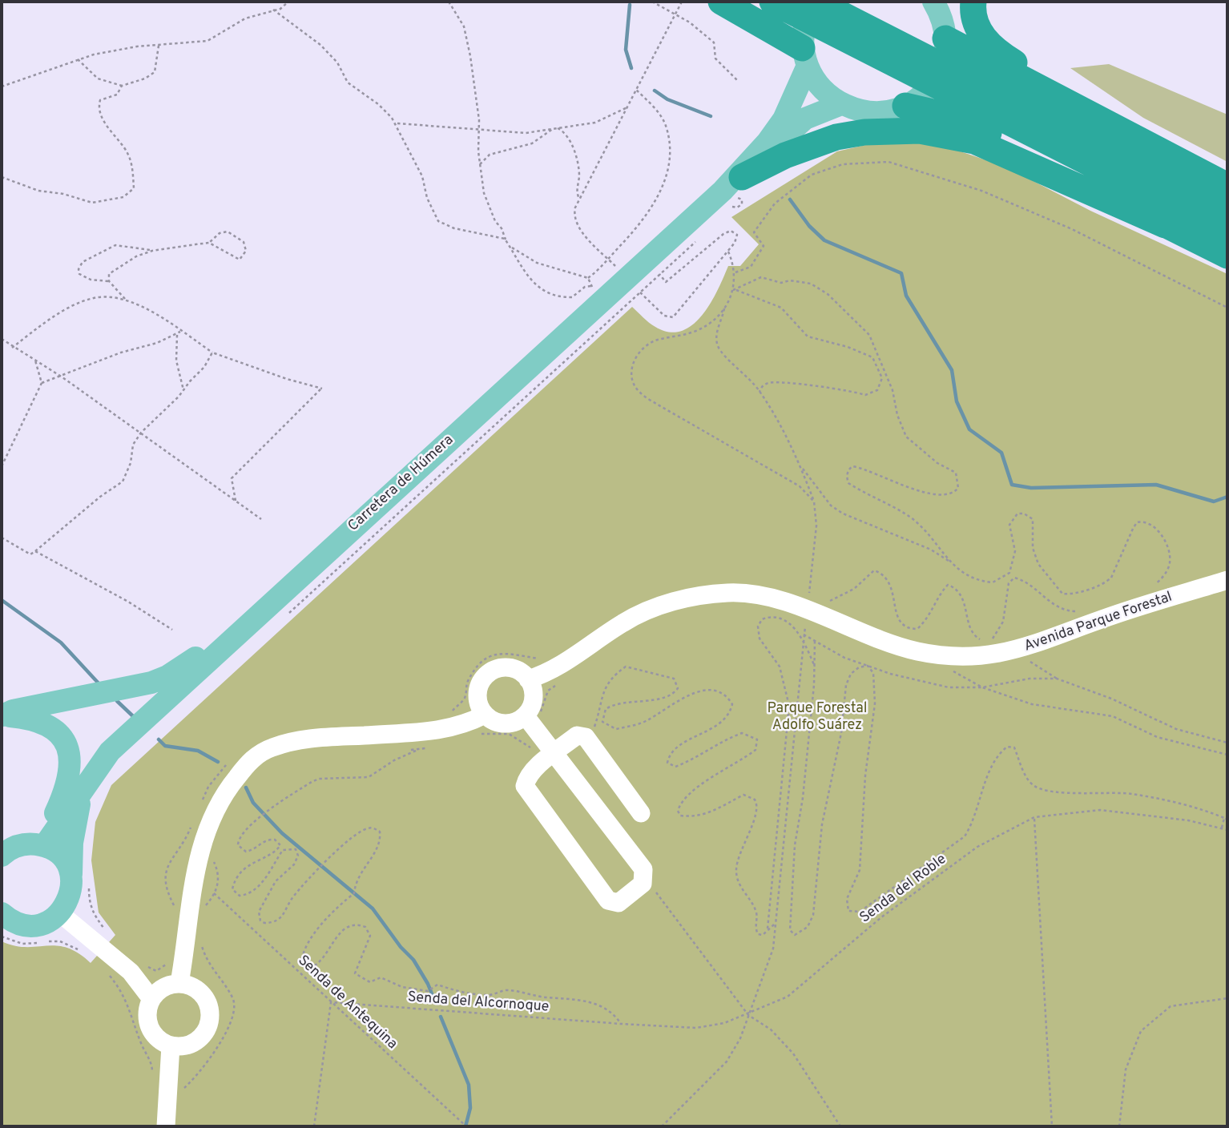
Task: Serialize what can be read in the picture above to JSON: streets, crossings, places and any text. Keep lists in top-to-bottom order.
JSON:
{
  "streets": {
    "main road": ["Carretera de Húmera"],
    "street": ["Avenida Parque Forestal"],
    "path": ["Senda del Roble", "Senda de Antequina", "Senda del Alcornoque"]
  },
  "crossings": [
    ["Senda del Roble", "Senda del Alcornoque"],
    ["Senda de Antequina", "Senda del Alcornoque"]
  ],
  "parks": ["Parque Forestal Adolfo Suárez"]
}
